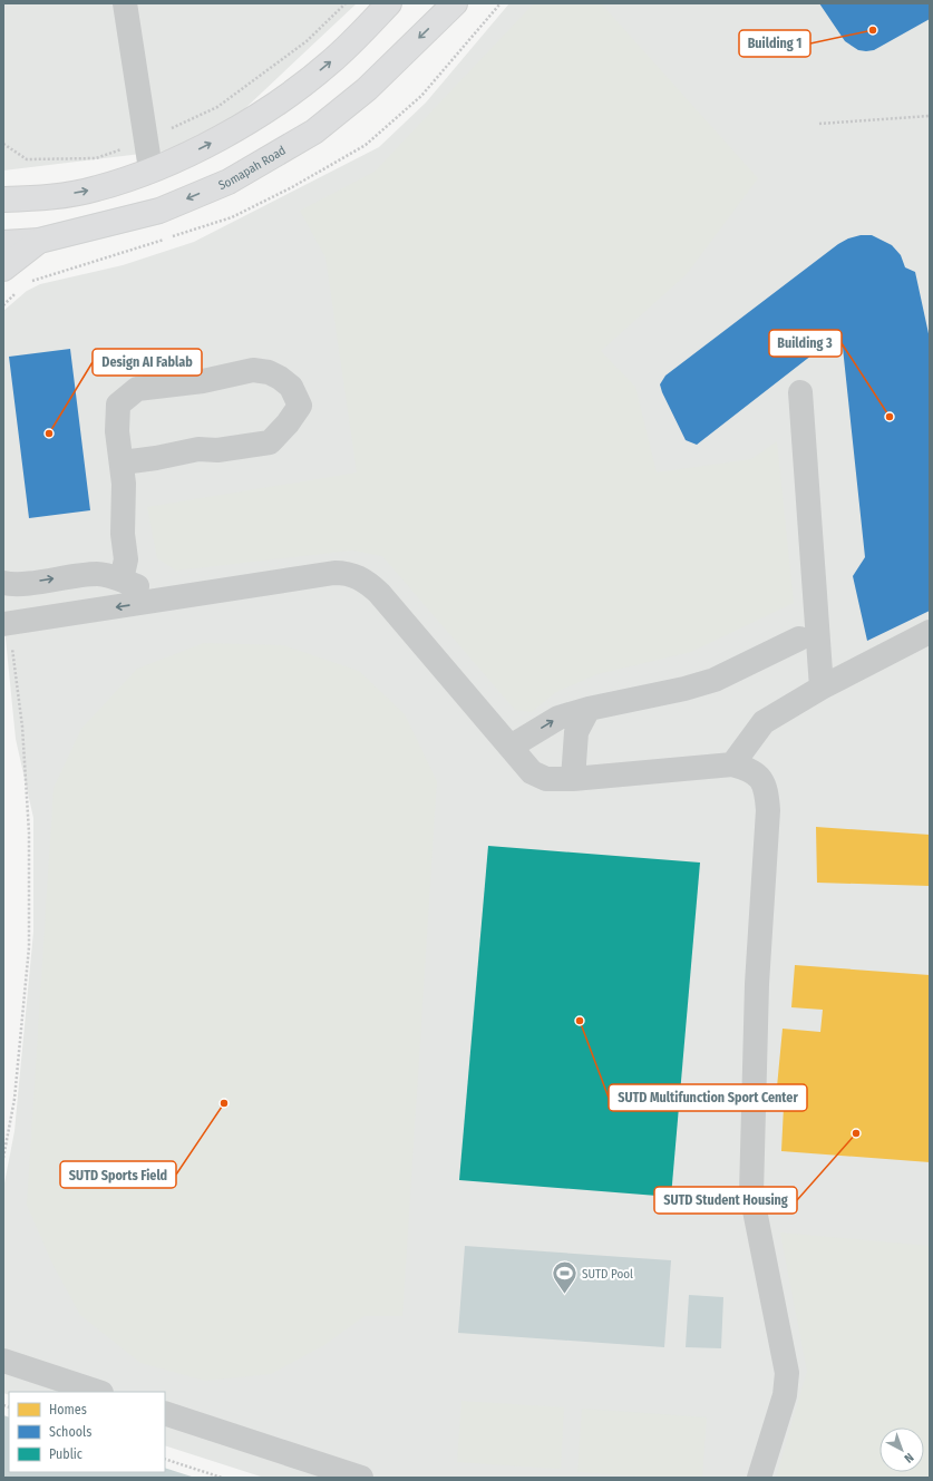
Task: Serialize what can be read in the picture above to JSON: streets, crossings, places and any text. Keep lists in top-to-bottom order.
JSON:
{
  "streets": {
    "main road": ["Somapah Road"]
  },
  "places": {
    "other": [
      "Building 1",
      "Building 3",
      "Design AI Fablab",
      "SUTD Multifunction Sport Center",
      "SUTD Sports Field",
      "SUTD Student Housing"
    ],
    "sports": ["SUTD Pool"]
  },
  "legend": ["Homes", "Schools", "Public"],
  "north": "bottom right"
}
